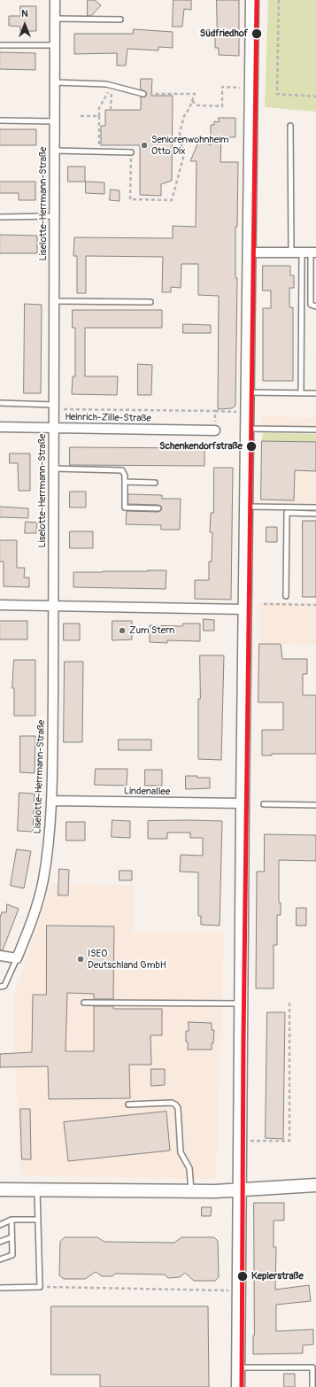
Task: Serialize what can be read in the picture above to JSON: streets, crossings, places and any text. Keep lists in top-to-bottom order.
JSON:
{
  "streets": {
    "street": ["Liselotte-Herrmann-Straße", "Heinrich-Zille-Straße", "Lindenallee"]
  },
  "crossings": [
    ["Liselotte-Herrmann-Straße", "Heinrich-Zille-Straße"],
    ["Liselotte-Herrmann-Straße", "Lindenallee"]
  ],
  "places": [
    "Südfriedhof",
    "Seniorenwohnheim Otto Dix",
    "Schenkendorfstraße",
    "Zum Stern",
    "ISEO Deutschland GmbH",
    "Keplerstraße"
  ],
  "north": "top"
}
